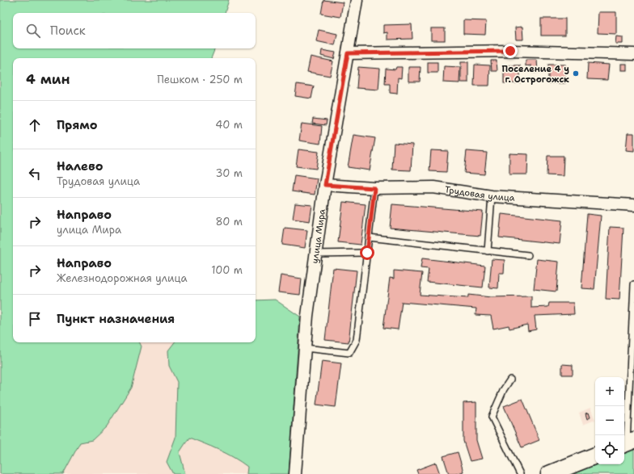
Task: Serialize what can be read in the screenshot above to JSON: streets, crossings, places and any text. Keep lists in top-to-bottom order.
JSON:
{
  "streets": {
    "street": ["Трудовая улица", "улица Мира"]
  },
  "crossings": [
    ["Трудовая улица", "улица Мира"]
  ],
  "places": ["Поселение 4 у г. Острогожск"],
  "page": {
    "search": "Поиск",
    "heading": ["4 мин", "Пешком · 250 m"],
    "list": [
      ["Прямо", "40 m"],
      ["Налево", "Трудовая улица", "30 m"],
      ["Направо", "улица Мира", "80 m"],
      ["Направо", "Железнодорожная улица", "100 m"],
      "Пункт назначения"
    ],
    "map_buttons": ["+", "−"]
  }
}
